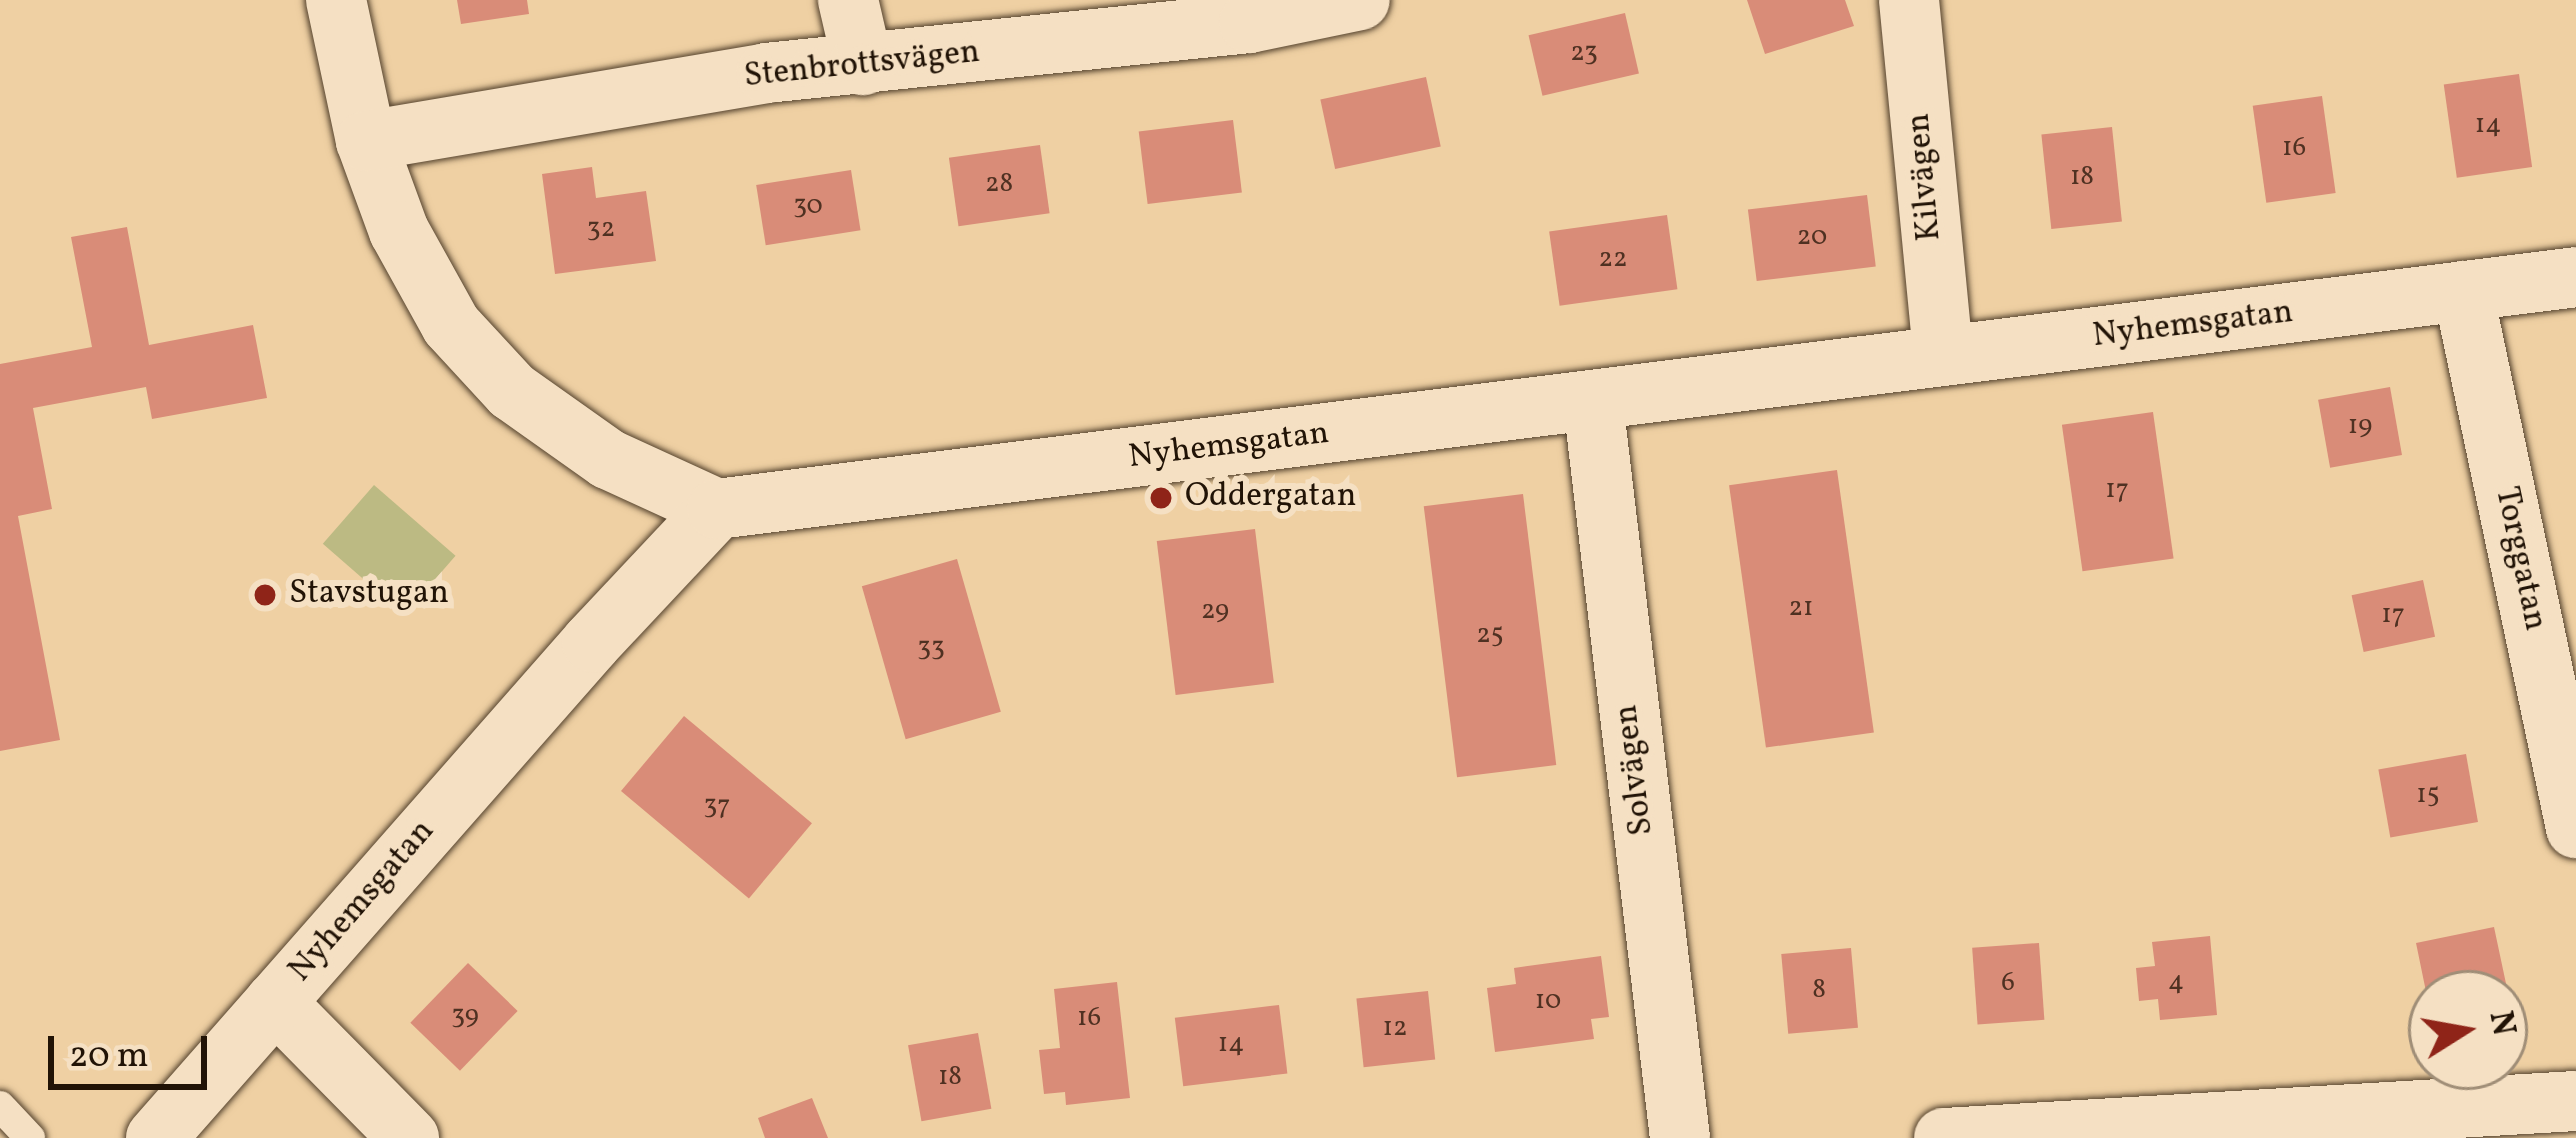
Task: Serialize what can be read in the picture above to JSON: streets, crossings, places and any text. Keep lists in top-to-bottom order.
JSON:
{
  "streets": {
    "street": [
      "Stenbrottsvägen",
      "Kilvägen",
      "Nyhemsgatan",
      "Torggatan",
      "Solvägen"
    ]
  },
  "crossings": [
    ["Kilvägen", "Nyhemsgatan"],
    ["Nyhemsgatan", "Torggatan"],
    ["Nyhemsgatan", "Solvägen"]
  ],
  "places": ["Oddergatan", "Stavstugan"],
  "house_numbers": [
    "23",
    "14",
    "16",
    "18",
    "28",
    "30",
    "32",
    "20",
    "22",
    "19",
    "17",
    "21",
    "29",
    "17",
    "25",
    "33",
    "15",
    "37",
    "4",
    "6",
    "8",
    "10",
    "39",
    "16",
    "12",
    "14",
    "18"
  ],
  "scale_bar": "20 m",
  "north": "right"
}
